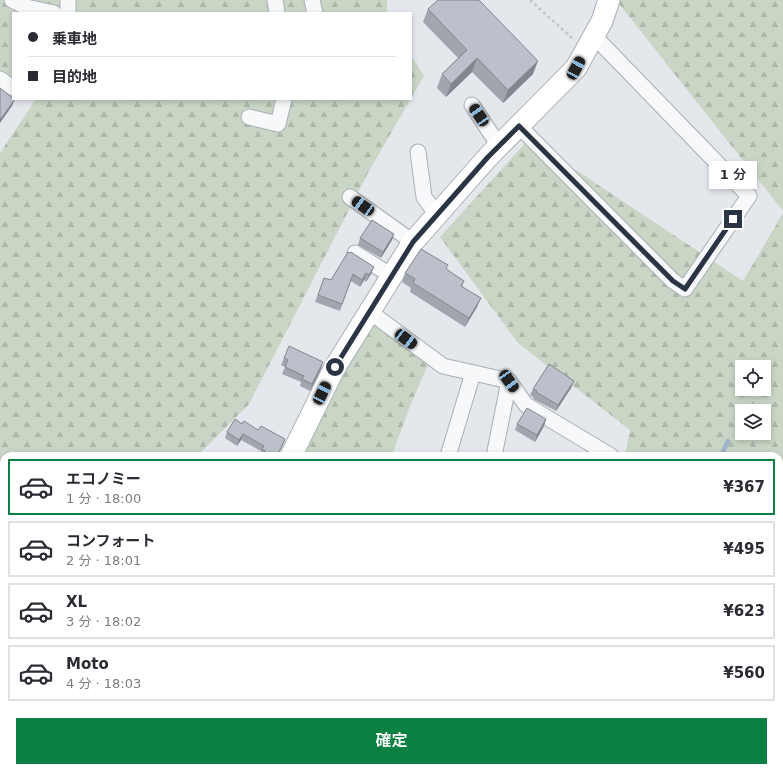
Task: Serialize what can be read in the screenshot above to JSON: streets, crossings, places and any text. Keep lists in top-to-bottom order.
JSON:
{
  "page": {
    "banner": ["乗車地", "目的地"],
    "bubble": "1 分",
    "list": [
      {
        "name": "エコノミー",
        "note": "1 分 · 18:00",
        "value": "¥367"
      },
      {
        "name": "コンフォート",
        "note": "2 分 · 18:01",
        "value": "¥495"
      },
      {
        "name": "XL",
        "note": "3 分 · 18:02",
        "value": "¥623"
      },
      {
        "name": "Moto",
        "note": "4 分 · 18:03",
        "value": "¥560"
      }
    ],
    "buttons": "確定"
  }
}
